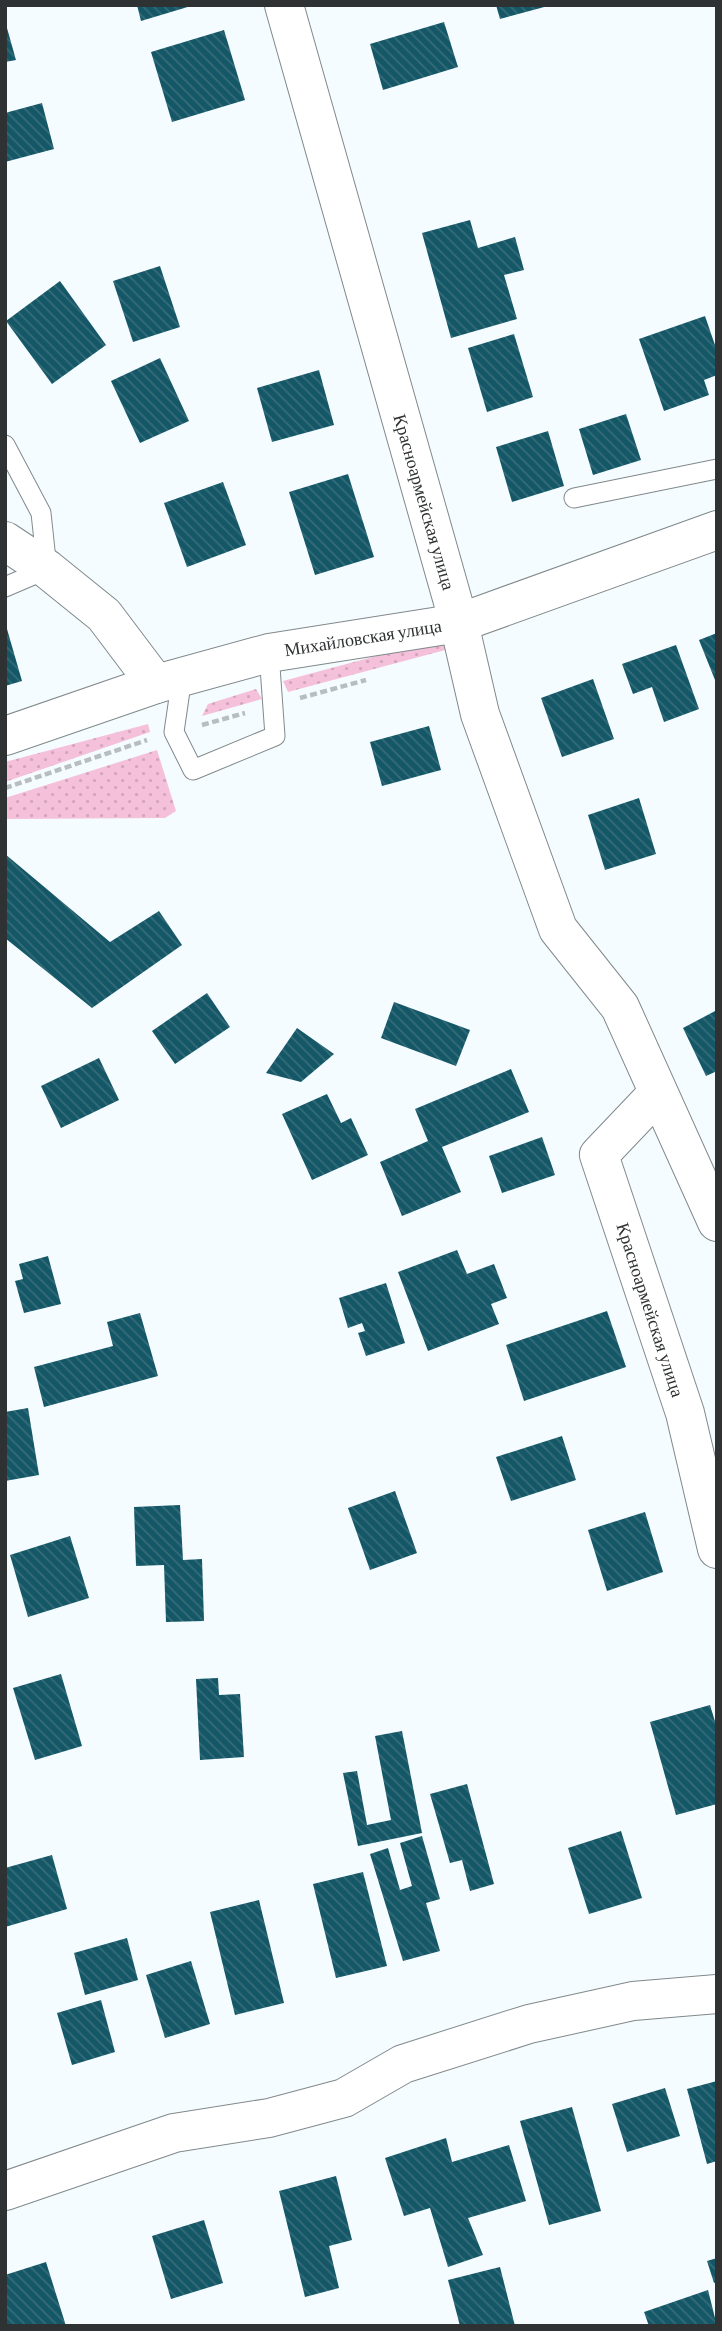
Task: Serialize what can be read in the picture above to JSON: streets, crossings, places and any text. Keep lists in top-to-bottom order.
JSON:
{
  "streets": {
    "street": ["Красноармейская улица", "Михайловская улица"]
  },
  "crossings": [
    ["Красноармейская улица", "Михайловская улица"]
  ]
}
